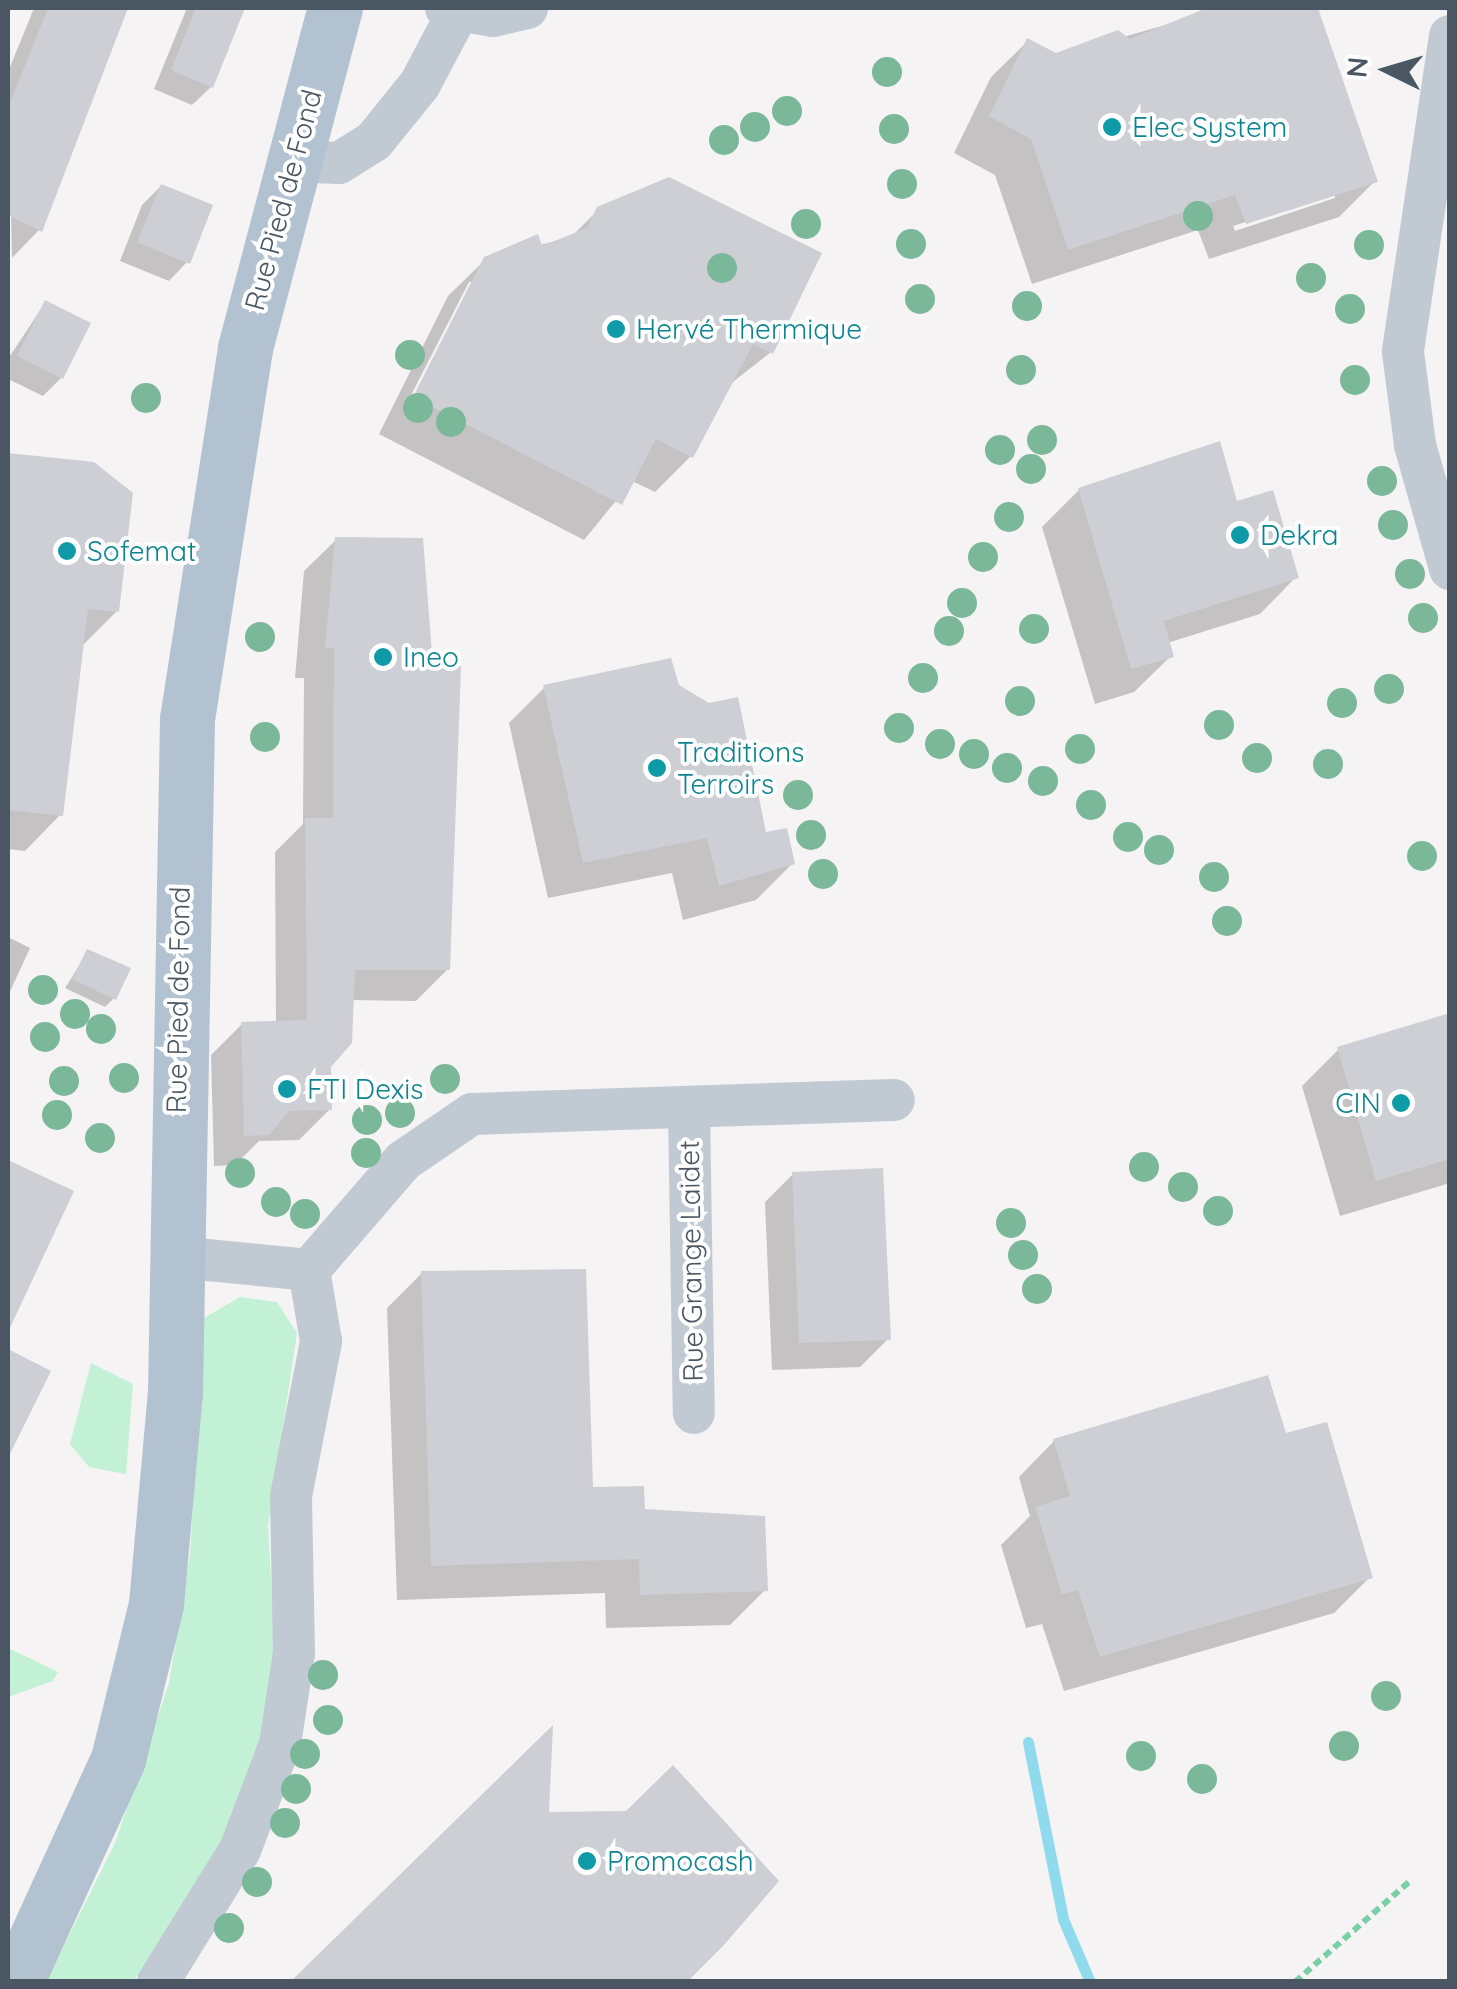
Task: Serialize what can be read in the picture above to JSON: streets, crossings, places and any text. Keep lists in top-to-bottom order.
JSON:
{
  "streets": {
    "main road": ["Rue Pied de Fond"],
    "street": ["Rue Grange Laidet"]
  },
  "places": [
    "Elec System",
    "Hervé Thermique",
    "Dekra",
    "Sofemat",
    "Ineo",
    "Traditions Terroirs",
    "FTI Dexis",
    "CIN",
    "Promocash"
  ],
  "north": "left"
}
